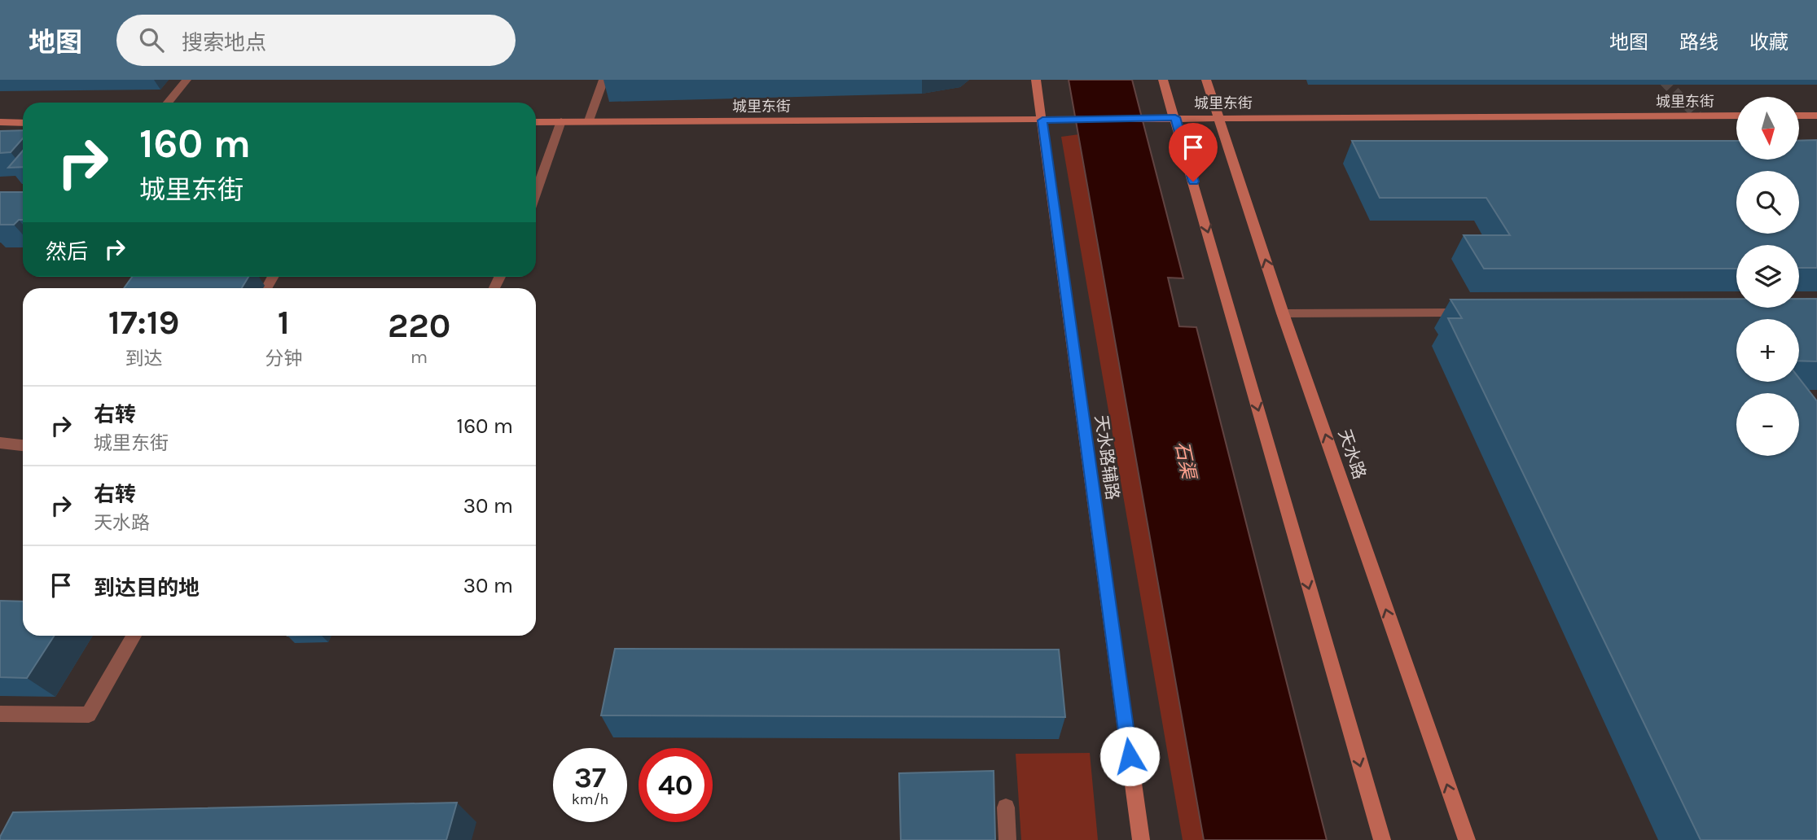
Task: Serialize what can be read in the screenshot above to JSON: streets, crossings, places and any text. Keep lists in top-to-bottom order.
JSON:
{
  "streets": {
    "street": ["城里东街", "天水路", "天水路辅路"]
  },
  "crossings": [
    ["城里东街", "天水路"],
    ["城里东街", "天水路辅路"]
  ],
  "water": ["石渠"],
  "north": "bottom",
  "page": {
    "header": "地图",
    "search": "搜索地点",
    "nav": ["地图", "路线", "收藏"],
    "map_buttons": ["+", "−"],
    "turn": ["160 m", "城里东街"],
    "then": "然后",
    "eta": [
      "17:19",
      "到达",
      "1",
      "分钟",
      "220",
      "m"
    ],
    "list": [
      {
        "name": "右转",
        "note": "城里东街",
        "value": "160 m"
      },
      {
        "name": "右转",
        "note": "天水路",
        "value": "30 m"
      },
      {
        "name": "到达目的地",
        "value": "30 m"
      }
    ],
    "speed": "37 km/h",
    "limit": "40"
  }
}
